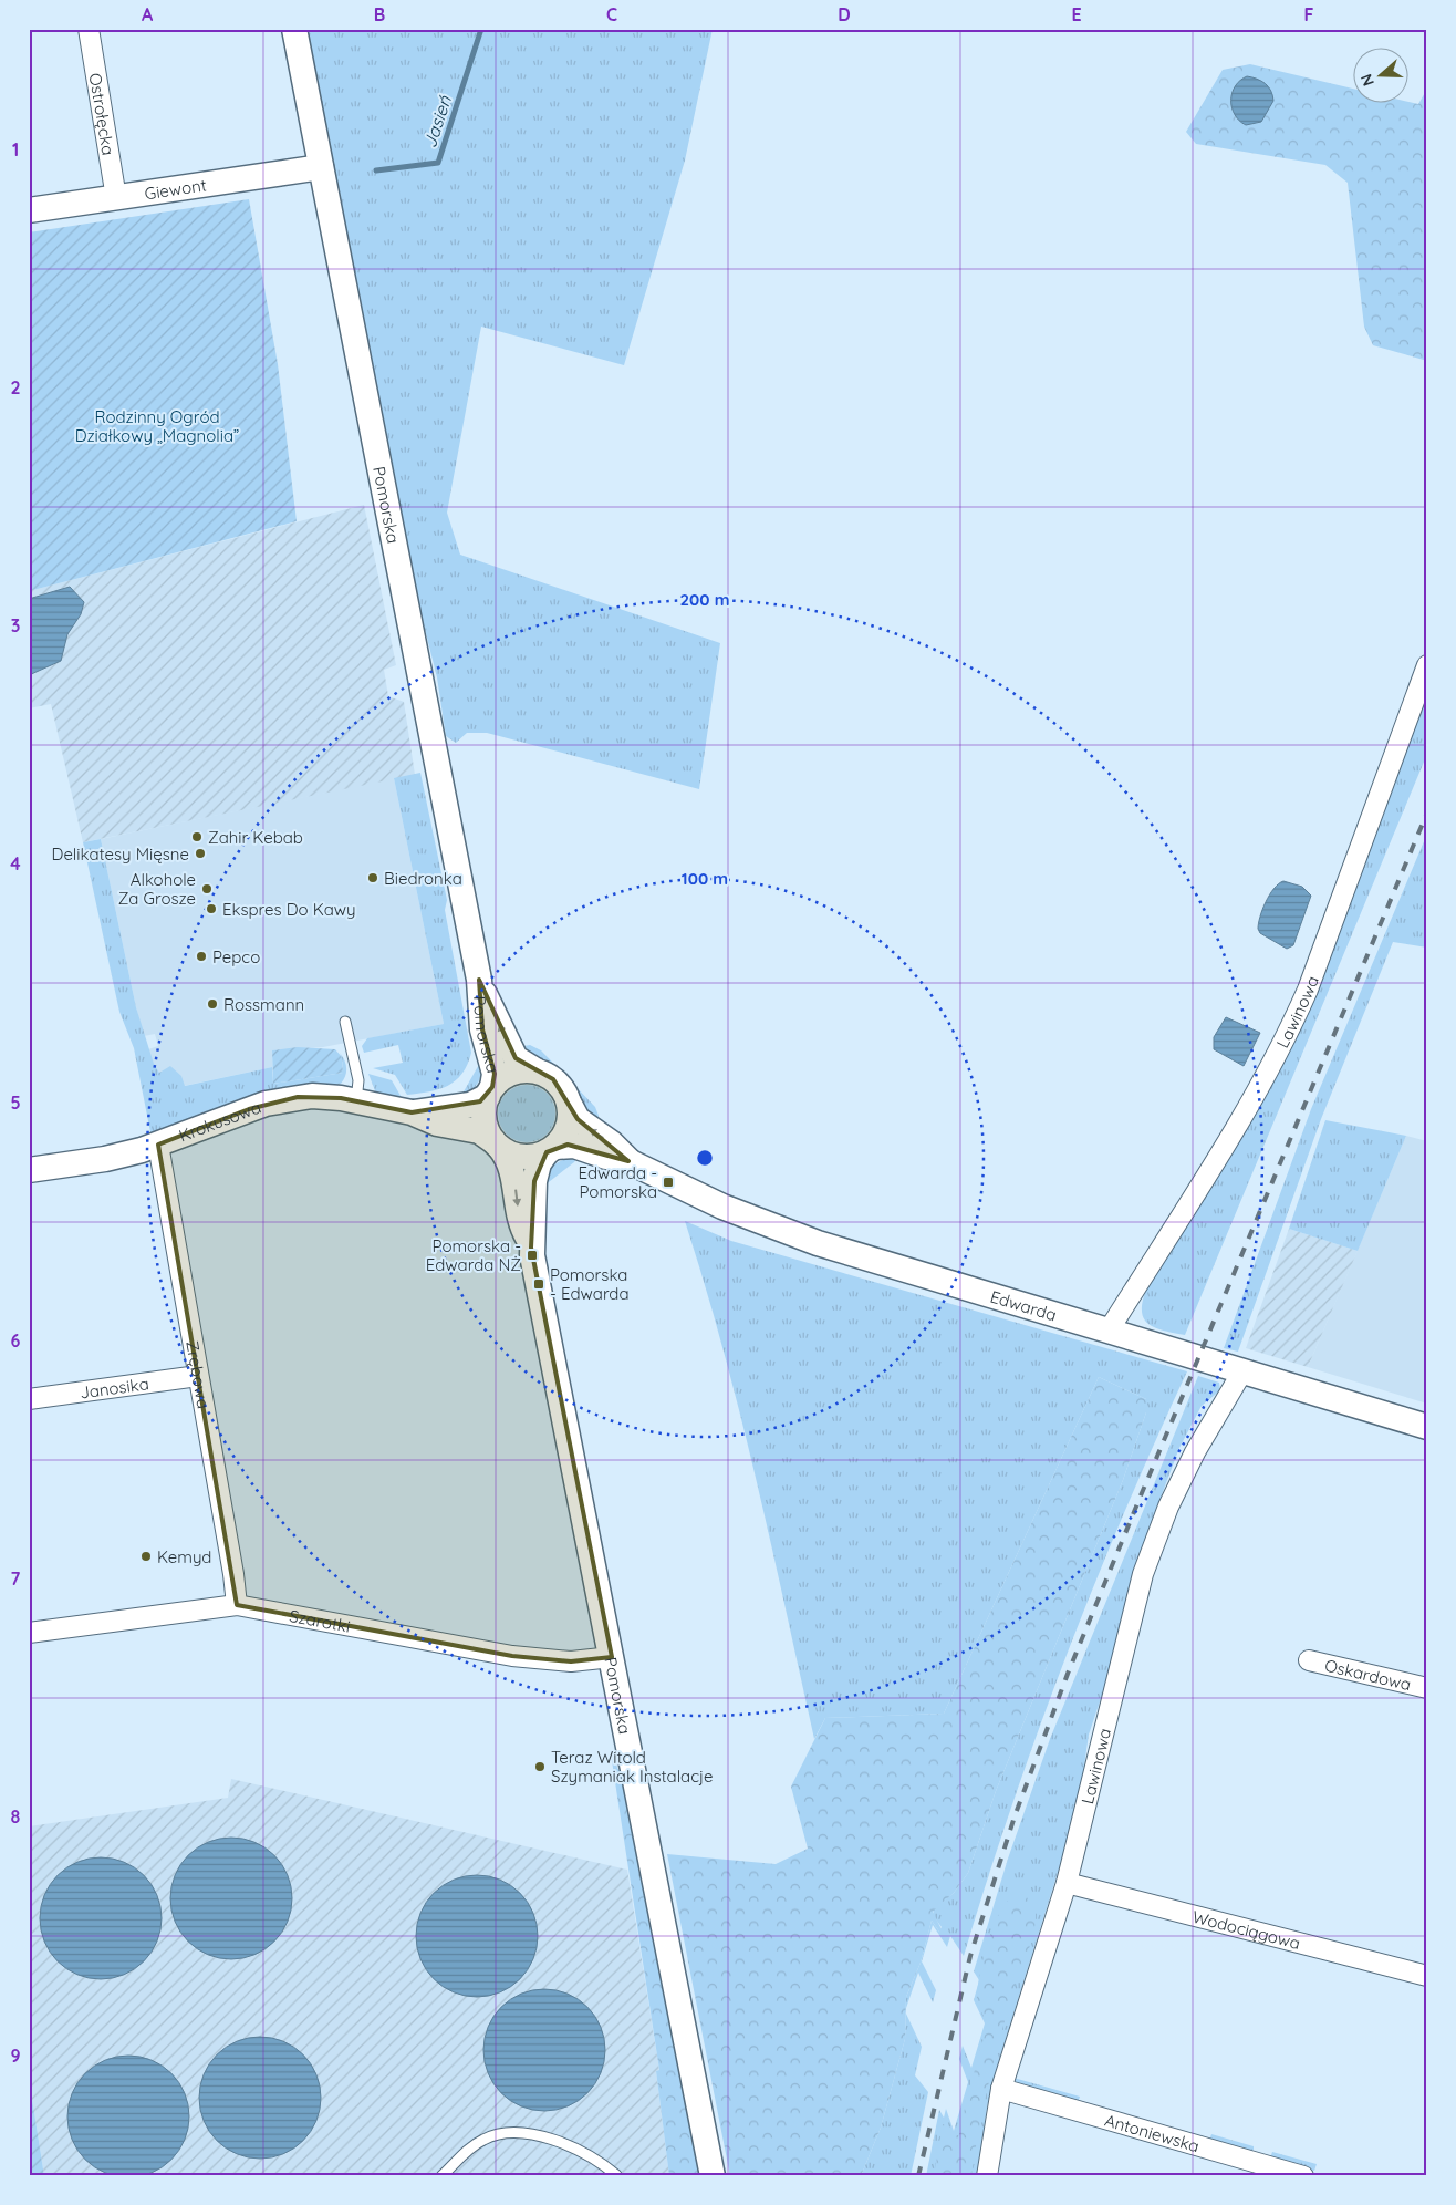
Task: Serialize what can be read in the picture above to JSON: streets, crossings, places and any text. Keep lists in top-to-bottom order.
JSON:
{
  "streets": {
    "street": [
      "Ostrołęcka",
      "Giewont",
      "Pomorska",
      "Lawinowa",
      "Krokusowa",
      "Edwarda",
      "Zrębowa",
      "Janosika",
      "Szarotki",
      "Oskardowa",
      "Wodociągowa",
      "Antoniewska"
    ]
  },
  "crossings": [
    ["Ostrołęcka", "Giewont"],
    ["Giewont", "Pomorska"],
    ["Pomorska", "Krokusowa"],
    ["Pomorska", "Edwarda"],
    ["Pomorska", "Szarotki"],
    ["Lawinowa", "Edwarda"],
    ["Lawinowa", "Wodociągowa"],
    ["Lawinowa", "Antoniewska"],
    ["Krokusowa", "Edwarda"],
    ["Krokusowa", "Zrębowa"],
    ["Zrębowa", "Janosika"],
    ["Zrębowa", "Szarotki"]
  ],
  "water": ["Jasień"],
  "parks": ["Rodzinny Ogród Działkowy „Magnolia”"],
  "places": {
    "other": [
      "Zahir Kebab",
      "Delikatesy Mięsne",
      "Biedronka",
      "Alkohole Za Grosze",
      "Ekspres Do Kawy",
      "Pepco",
      "Rossmann",
      "Kemyd",
      "Teraz Witold Szymaniak Instalacje"
    ],
    "transit": ["Edwarda - Pomorska", "Pomorska - Edwarda NŻ", "Pomorska - Edwarda"]
  },
  "north": "left",
  "grid": {
    "columns": [
      "A",
      "B",
      "C",
      "D",
      "E",
      "F"
    ],
    "rows": [
      "1",
      "2",
      "3",
      "4",
      "5",
      "6",
      "7",
      "8",
      "9"
    ]
  },
  "rings": ["200 m", "100 m"]
}
